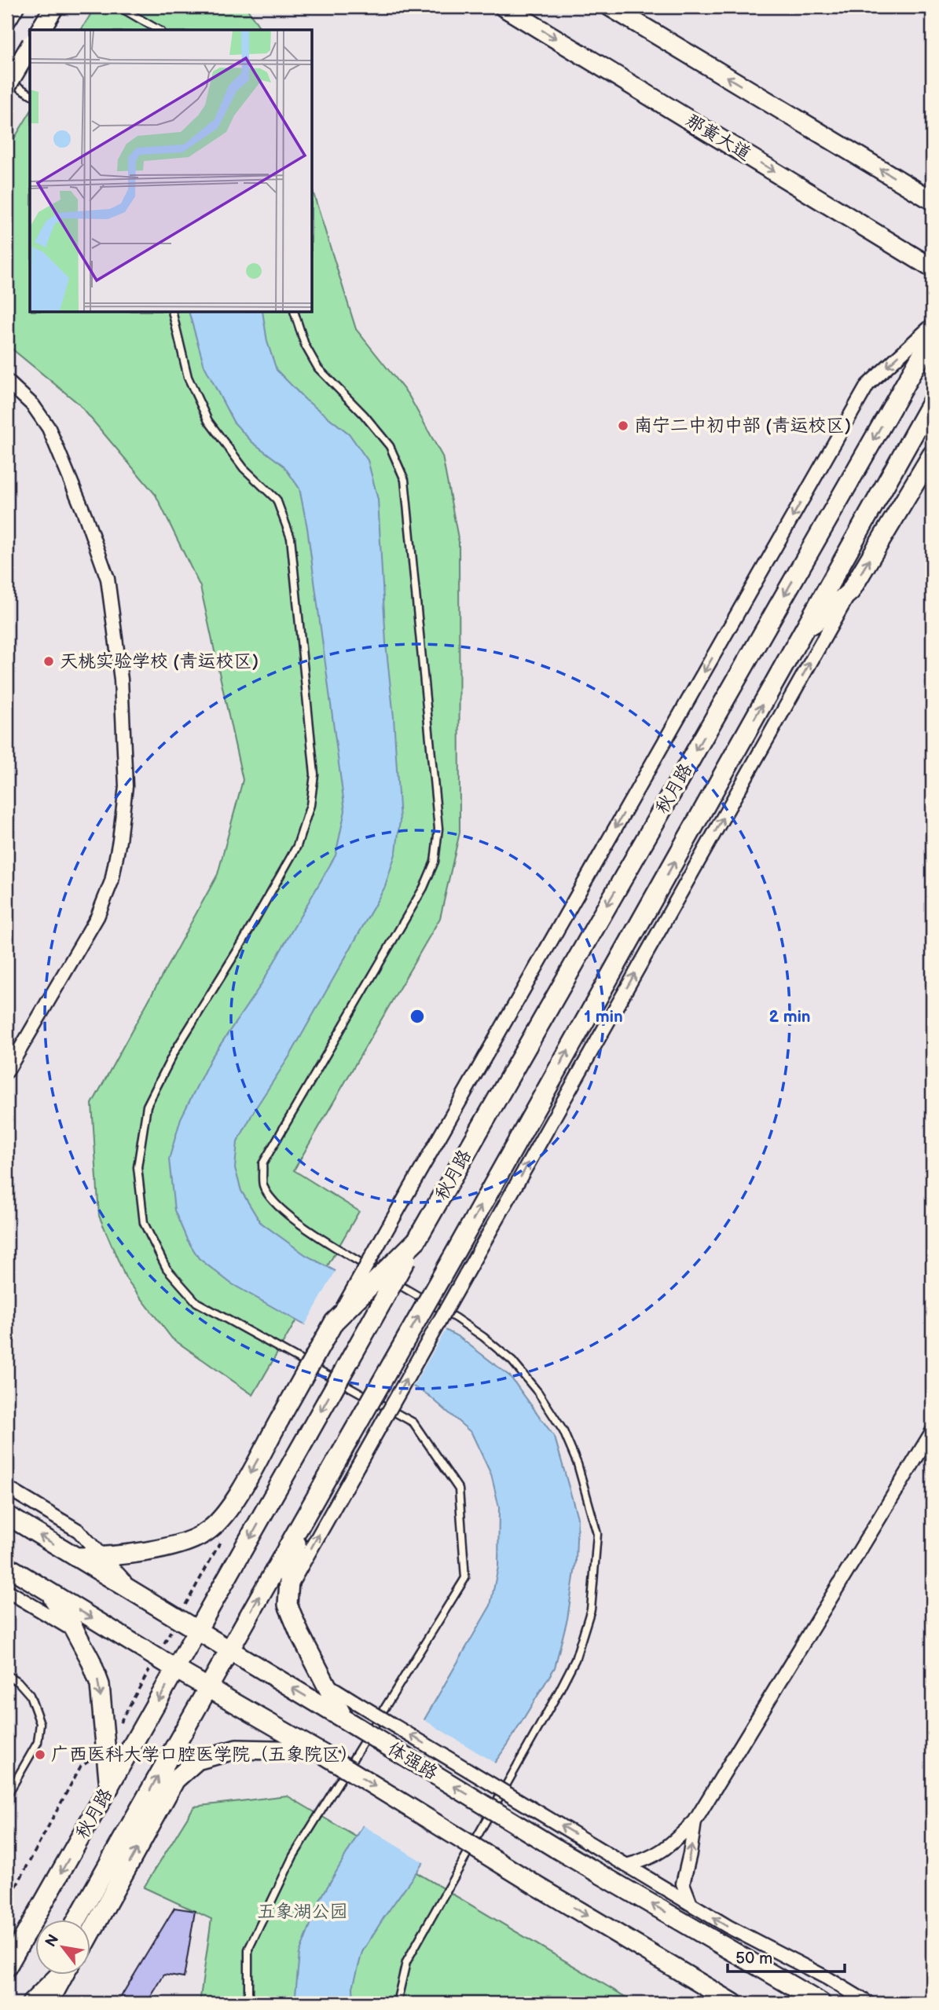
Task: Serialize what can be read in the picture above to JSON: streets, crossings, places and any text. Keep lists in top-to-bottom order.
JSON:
{
  "streets": {
    "main road": ["那黄大道", "秋月路", "体强路"]
  },
  "crossings": [
    ["秋月路", "体强路"]
  ],
  "parks": ["五象湖公园"],
  "places": ["南宁二中初中部 (青运校区)", "天桃实验学校 (青运校区)", "广西医科大学口腔医学院（五象院区）"],
  "scale_bar": "50 m",
  "north": "top left",
  "rings": ["1 min", "2 min"]
}
